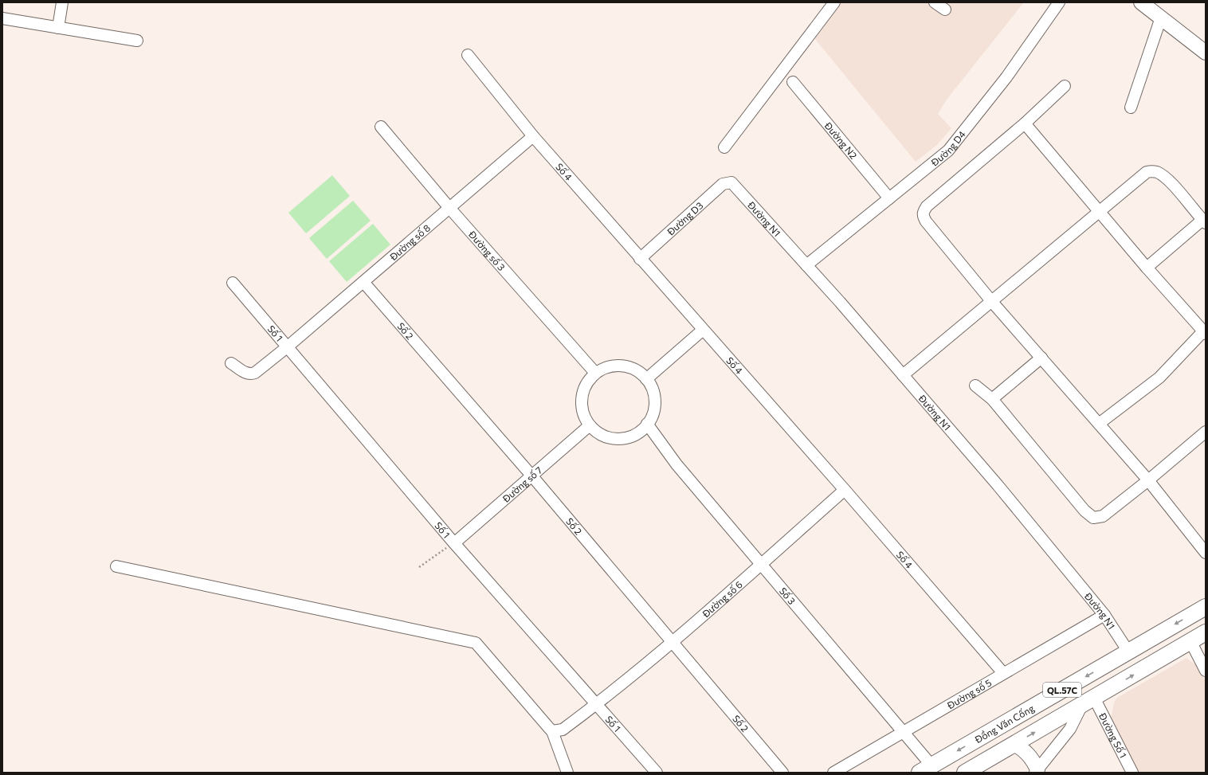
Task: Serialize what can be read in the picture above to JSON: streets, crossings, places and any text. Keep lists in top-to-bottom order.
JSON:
{
  "streets": {
    "highway": ["QL.57C", "Đồng Văn Cống"],
    "street": [
      "Đường N2",
      "Đường D4",
      "Số 4",
      "Đường D3",
      "Đường N1",
      "Đường số 8",
      "Đường số 3",
      "Số 2",
      "Số 1",
      "Đường số 7",
      "Số 3",
      "Đường số 6",
      "Đường số 5",
      "Đường Số 1"
    ]
  },
  "crossings": [
    ["Đường N2", "Đường D4"],
    ["Đường D4", "Đường N1"],
    ["Số 4", "Đường D3"],
    ["Số 4", "Đường số 8"],
    ["Số 4", "Đường số 6"],
    ["Số 4", "Đường số 5"],
    ["Đường D3", "Đường N1"],
    ["Đường N1", "Đường số 5"],
    ["Đường N1", "Đồng Văn Cống"],
    ["Đường số 8", "Đường số 3"],
    ["Đường số 8", "Số 2"],
    ["Đường số 8", "Số 1"],
    ["Đường số 3", "Đường số 7"],
    ["Đường số 3", "Số 3"],
    ["Số 2", "Đường số 7"],
    ["Số 2", "Đường số 6"],
    ["Số 1", "Đường số 7"],
    ["Số 1", "Đường số 6"],
    ["Đường số 7", "Số 3"],
    ["Số 3", "Đường số 6"],
    ["Số 3", "Đường số 5"],
    ["Số 3", "Đồng Văn Cống"],
    ["QL.57C", "Đường Số 1"]
  ]
}
